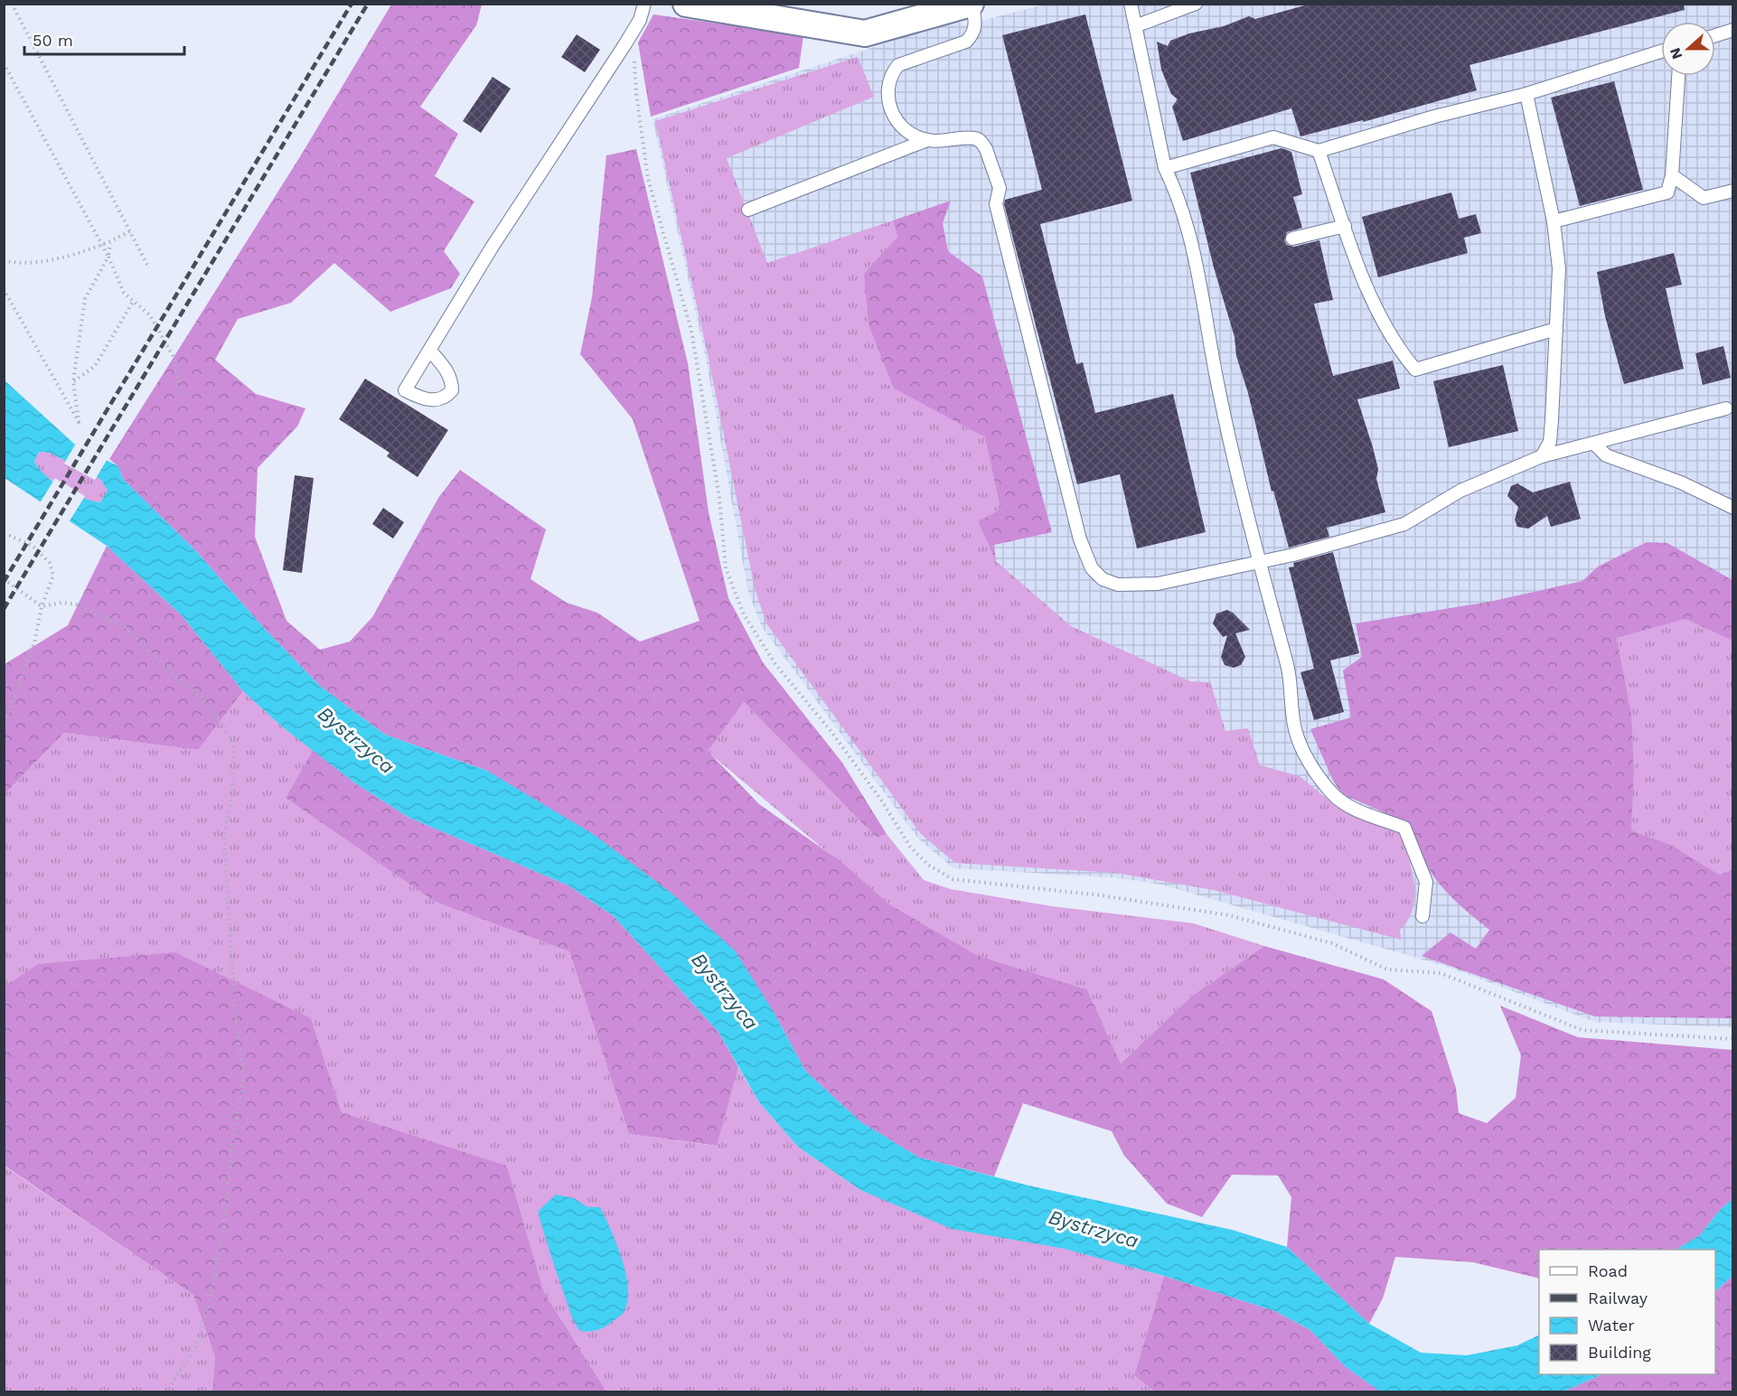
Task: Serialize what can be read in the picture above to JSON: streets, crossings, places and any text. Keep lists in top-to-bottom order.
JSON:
{
  "water": ["Bystrzyca"],
  "legend": [
    "Road",
    "Railway",
    "Water",
    "Building"
  ],
  "scale_bar": "50 m",
  "north": "left"
}
